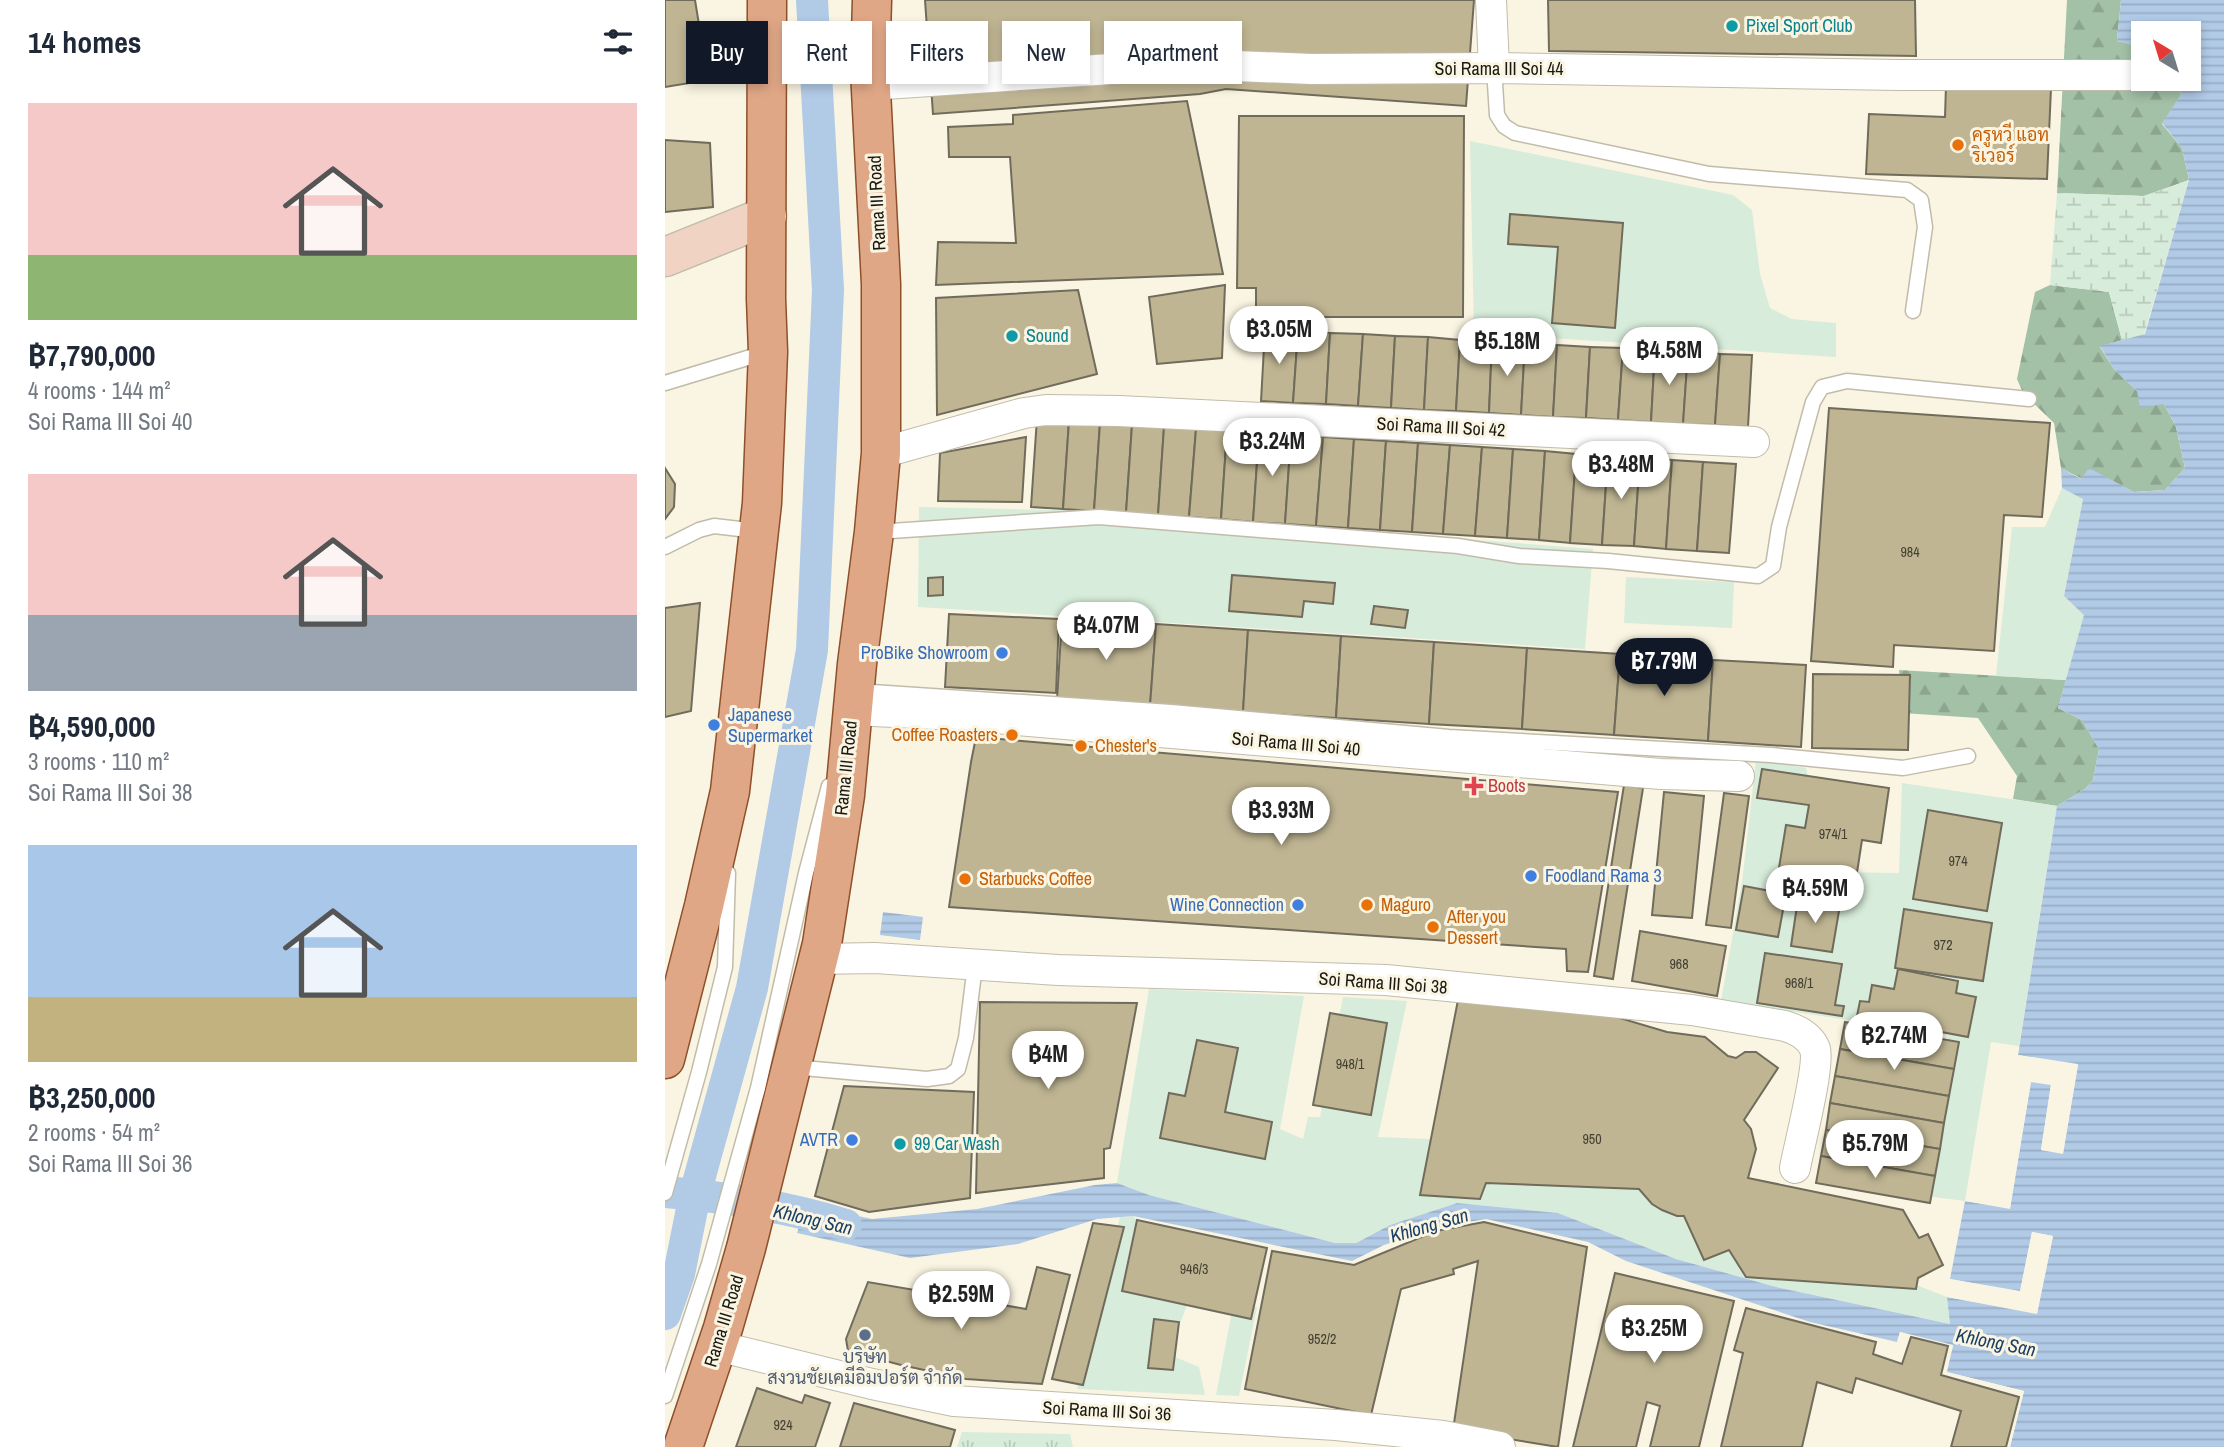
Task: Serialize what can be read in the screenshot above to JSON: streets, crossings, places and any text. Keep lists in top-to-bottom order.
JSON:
{
  "streets": {
    "main road": ["Rama III Road"],
    "street": [
      "Soi Rama III Soi 44",
      "Soi Rama III Soi 42",
      "Soi Rama III Soi 40",
      "Soi Rama III Soi 38",
      "Soi Rama III Soi 36"
    ]
  },
  "crossings": [
    ["Rama III Road", "Soi Rama III Soi 42"],
    ["Rama III Road", "Soi Rama III Soi 40"],
    ["Rama III Road", "Soi Rama III Soi 38"],
    ["Rama III Road", "Soi Rama III Soi 36"]
  ],
  "water": ["Khlong San"],
  "places": {
    "other": [
      "Pixel Sport Club",
      "ครูหวี แอท ริเวอร์",
      "Sound",
      "ProBike Showroom",
      "Japanese Supermarket",
      "Coffee Roasters",
      "Chester's",
      "Foodland Rama 3",
      "Starbucks Coffee",
      "Wine Connection",
      "Maguro",
      "After you Dessert",
      "AVTR",
      "99 Car Wash",
      "บริษัท สงวนชัยเคมีอิมปอร์ต จำกัด"
    ],
    "health": ["Boots"]
  },
  "house_numbers": [
    "984",
    "974/1",
    "974",
    "972",
    "968",
    "968/1",
    "948/1",
    "950",
    "946/3",
    "952/2",
    "924"
  ],
  "north": "top left",
  "page": {
    "heading": "14 homes",
    "chip": [
      "Buy",
      "Rent",
      "Filters",
      "New",
      "Apartment"
    ],
    "list": [
      {
        "name": "฿7,790,000",
        "note": "4 rooms · 144 m² · Soi Rama III Soi 40"
      },
      {
        "name": "฿4,590,000",
        "note": "3 rooms · 110 m² · Soi Rama III Soi 38"
      },
      {
        "name": "฿3,250,000",
        "note": "2 rooms · 54 m² · Soi Rama III Soi 36"
      }
    ],
    "price": [
      "฿3.05M",
      "฿5.18M",
      "฿4.58M",
      "฿3.24M",
      "฿3.48M",
      "฿4.07M",
      "฿7.79M",
      "฿3.93M",
      "฿4.59M",
      "฿2.74M",
      "฿4M",
      "฿5.79M",
      "฿2.59M",
      "฿3.25M"
    ]
  }
}
